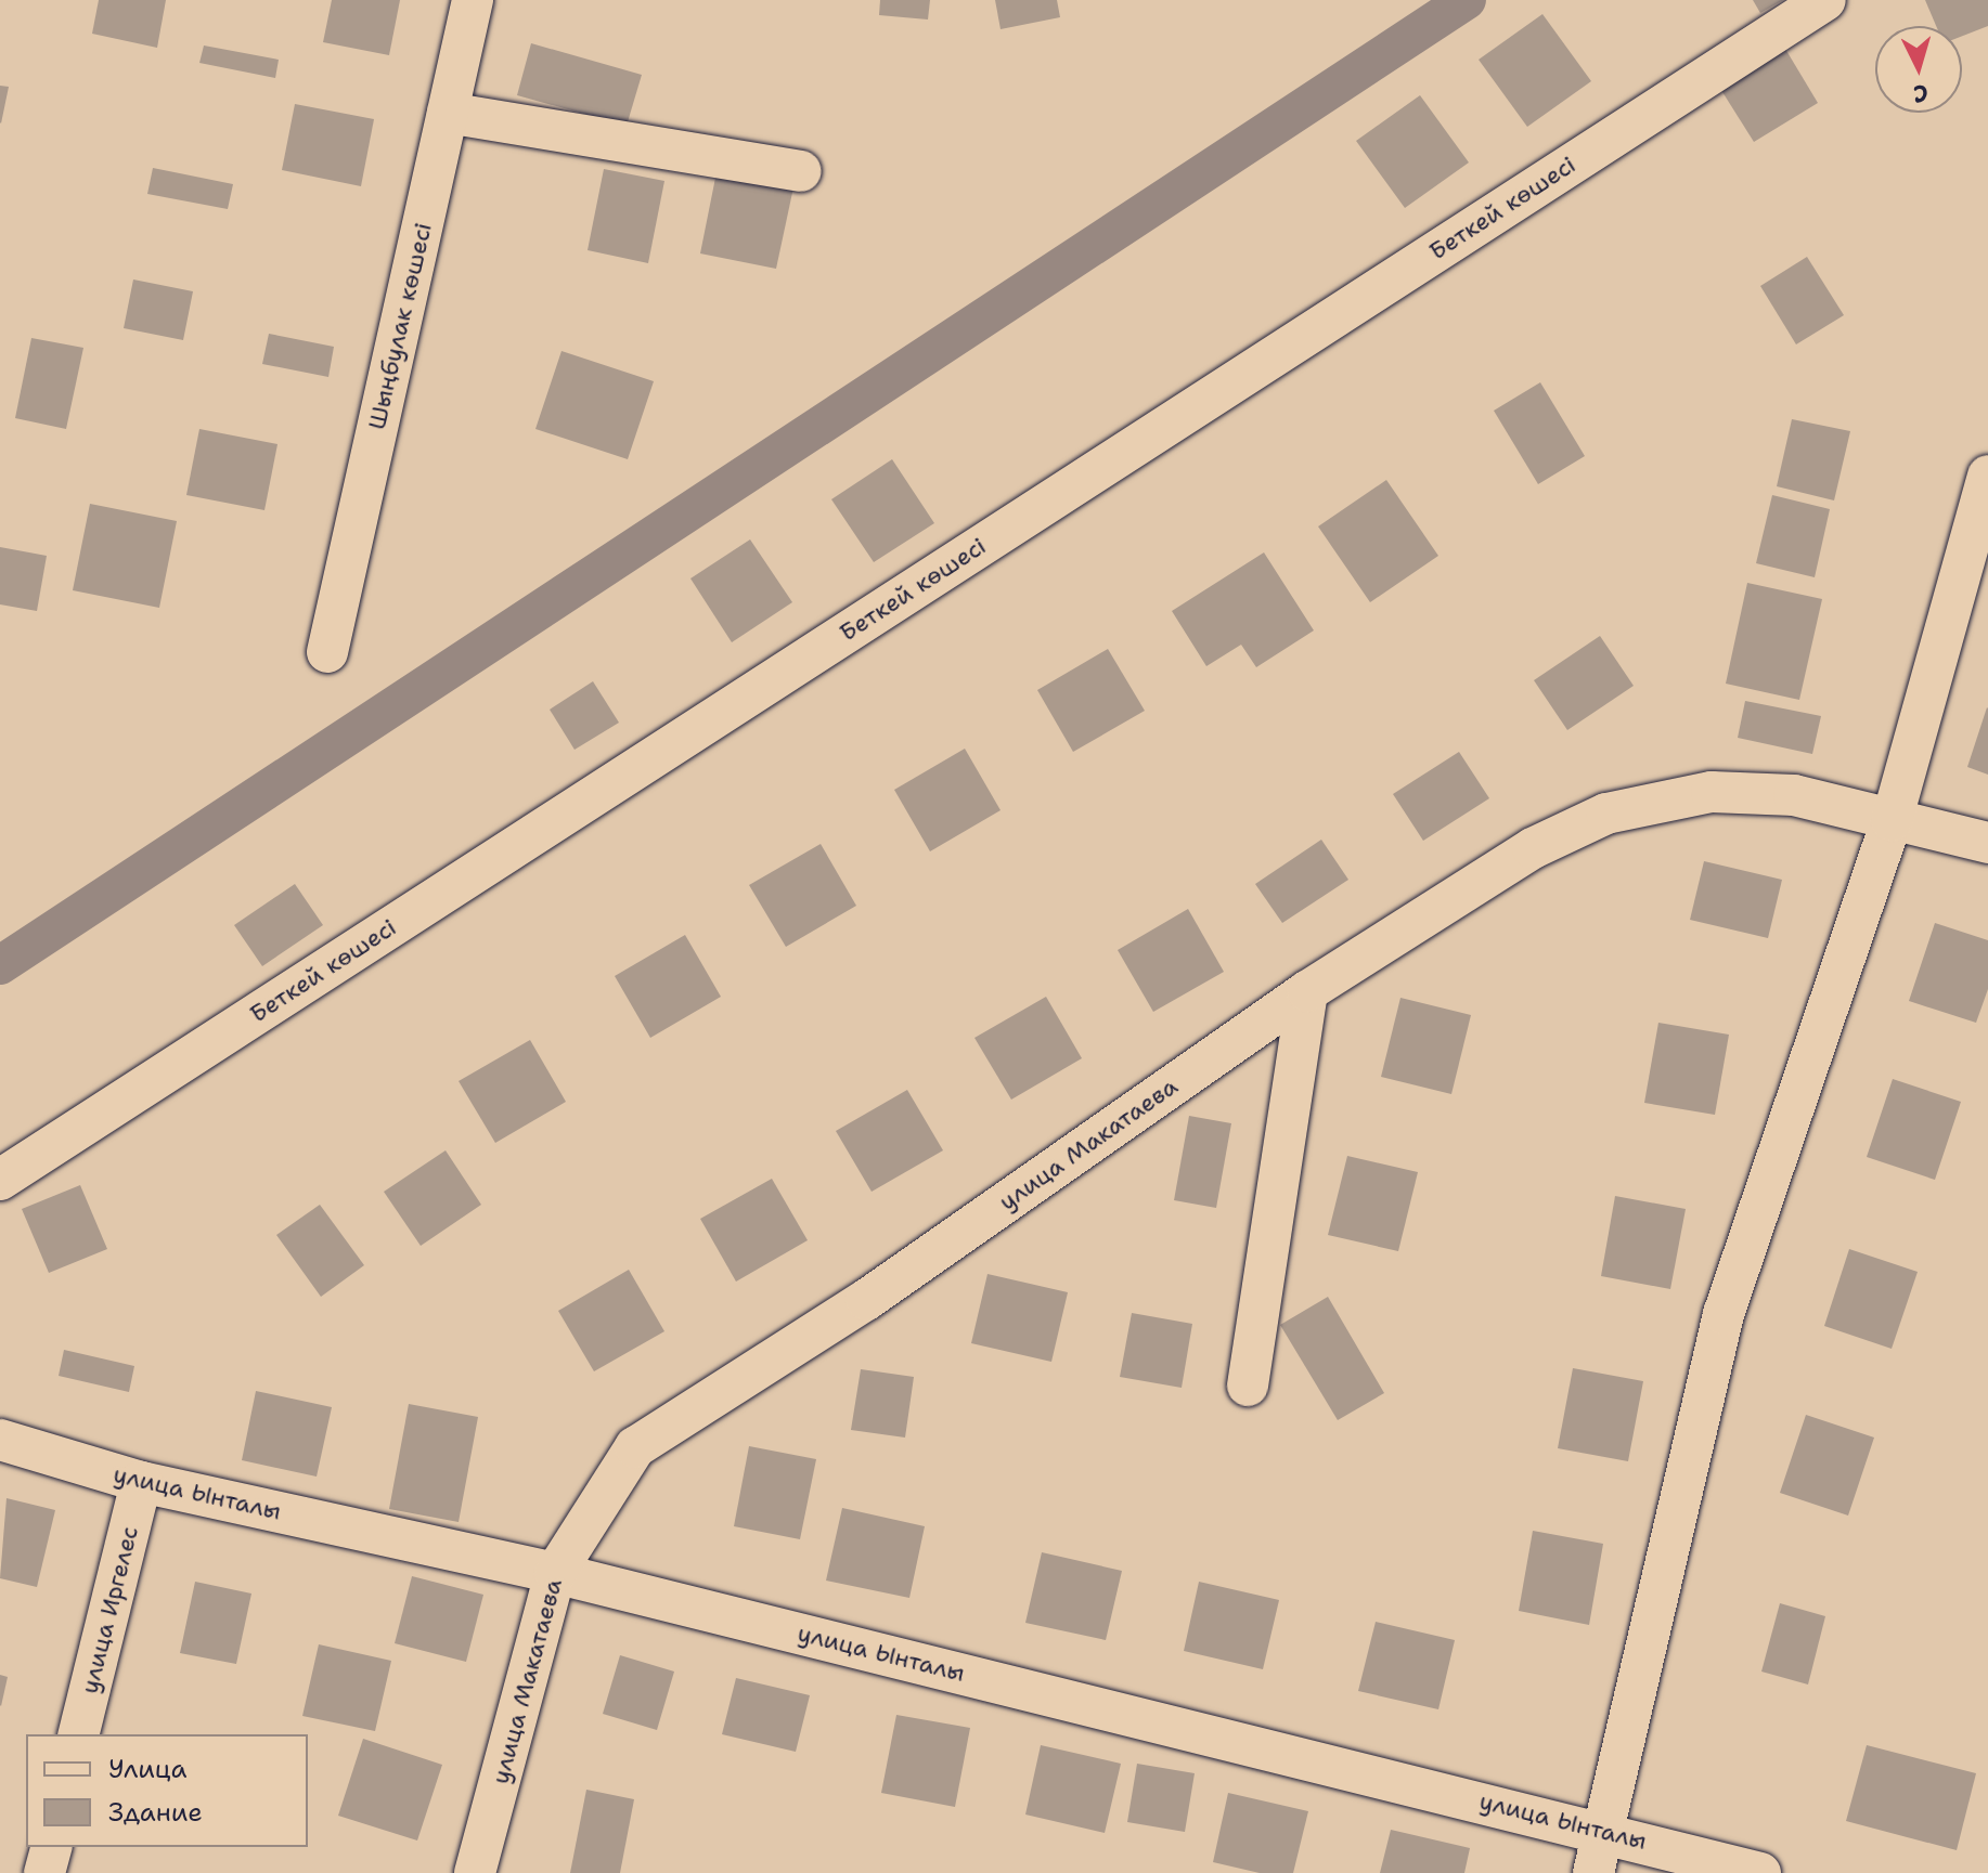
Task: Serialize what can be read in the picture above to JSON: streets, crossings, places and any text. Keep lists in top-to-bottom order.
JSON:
{
  "streets": {
    "street": [
      "Беткей көшесі",
      "Шыңбулак көшесі",
      "улица Макатаева",
      "улица Ынталы",
      "улица Иргелес"
    ]
  },
  "crossings": [
    ["улица Макатаева", "улица Ынталы"],
    ["улица Ынталы", "улица Иргелес"]
  ],
  "legend": ["Улица", "Здание"],
  "north": "bottom"
}
